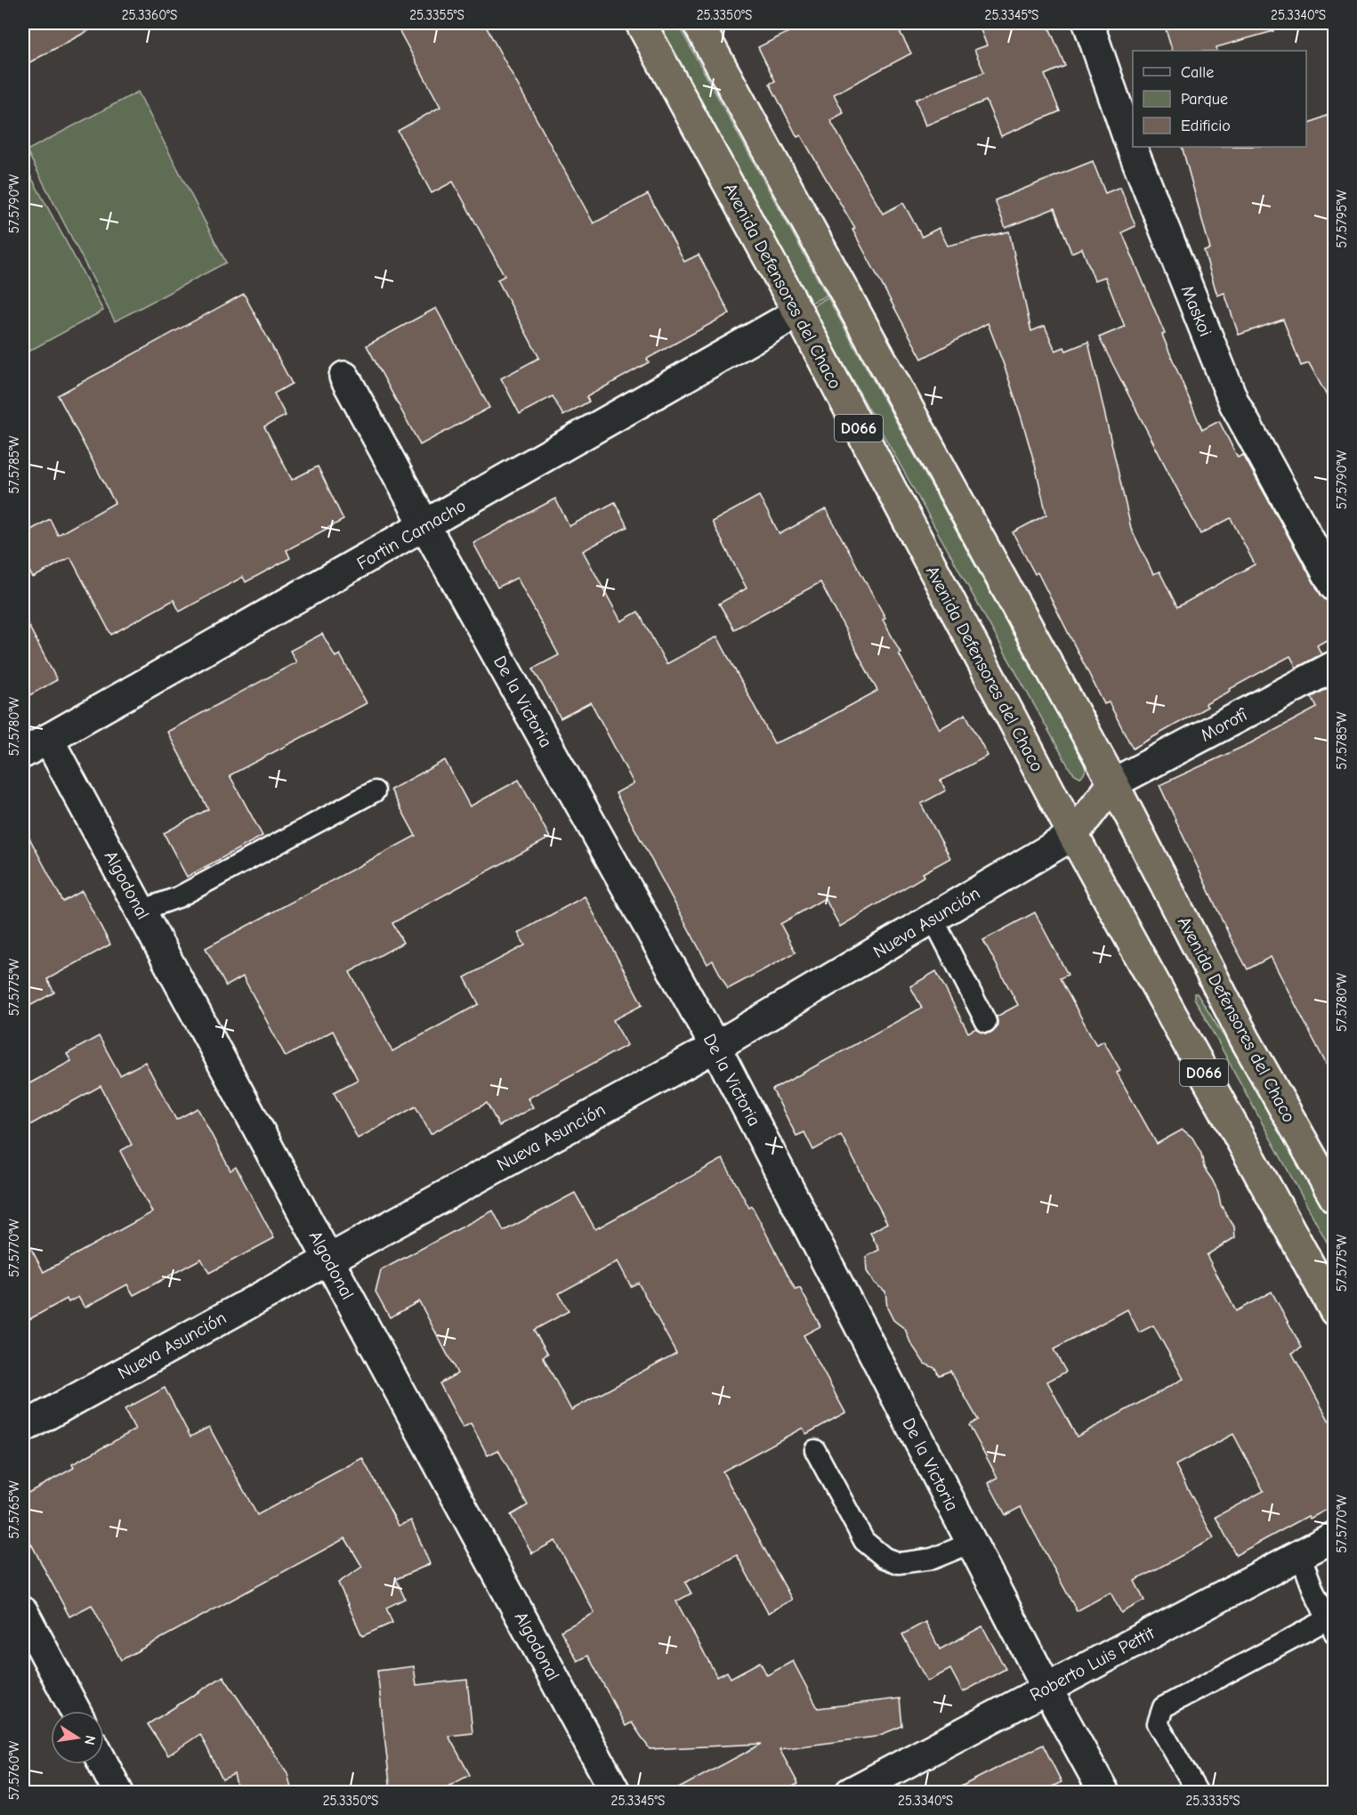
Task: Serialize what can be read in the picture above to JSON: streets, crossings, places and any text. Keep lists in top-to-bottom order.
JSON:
{
  "streets": {
    "highway": ["Avenida Defensores del Chaco", "D066"],
    "street": [
      "Maskoi",
      "Fortin Camacho",
      "De la Victoria",
      "Morotî",
      "Algodonal",
      "Nueva Asunción",
      "Roberto Luis Pettit"
    ]
  },
  "crossings": [
    ["Avenida Defensores del Chaco", "Fortin Camacho"],
    ["Avenida Defensores del Chaco", "Morotî"],
    ["Avenida Defensores del Chaco", "Nueva Asunción"],
    ["Fortin Camacho", "De la Victoria"],
    ["Fortin Camacho", "Algodonal"],
    ["De la Victoria", "Nueva Asunción"],
    ["De la Victoria", "Roberto Luis Pettit"],
    ["Algodonal", "Nueva Asunción"]
  ],
  "legend": ["Calle", "Parque", "Edificio"],
  "north": "right",
  "coordinates": [
    "25.3360°S",
    "25.3355°S",
    "25.3350°S",
    "25.3345°S",
    "25.3340°S",
    "57.5790°W",
    "57.5795°W",
    "57.5785°W",
    "57.5780°W",
    "57.5775°W",
    "57.5770°W",
    "57.5765°W",
    "57.5760°W",
    "25.3335°S"
  ]
}
